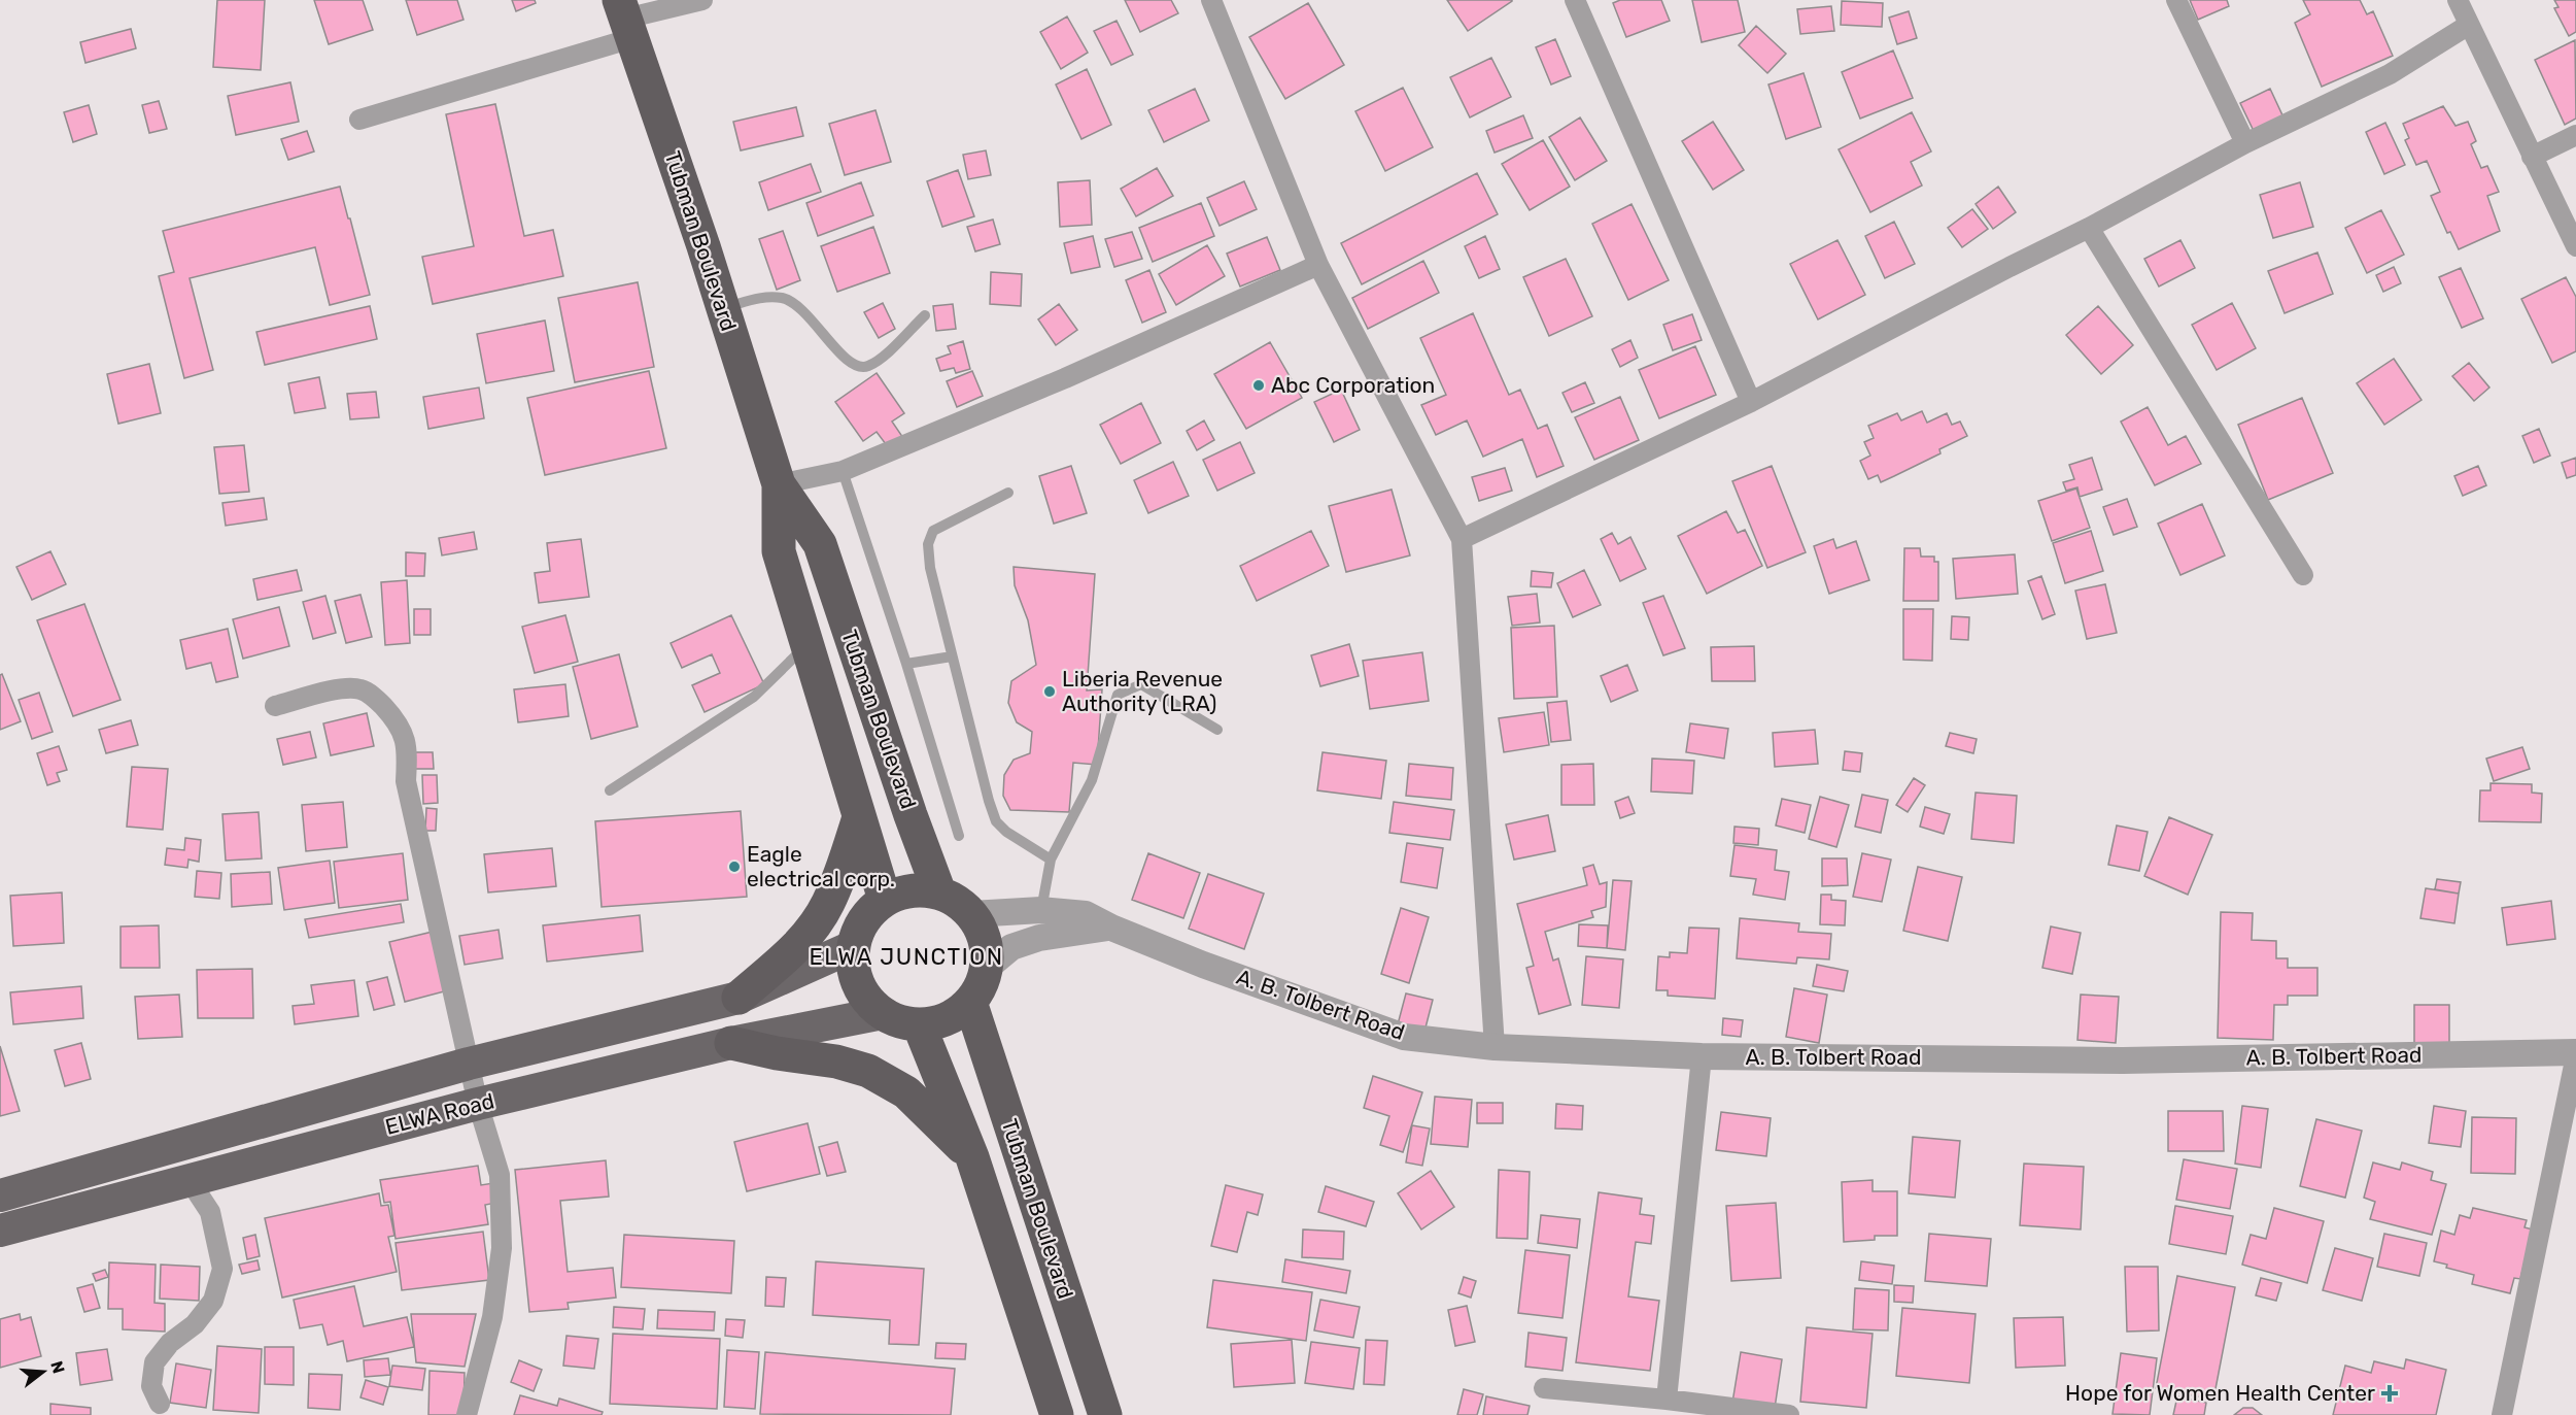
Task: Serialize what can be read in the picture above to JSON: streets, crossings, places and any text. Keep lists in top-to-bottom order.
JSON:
{
  "streets": {
    "highway": ["Tubman Boulevard"],
    "main road": ["ELWA Road"],
    "street": ["A. B. Tolbert Road"]
  },
  "crossings": [
    ["Tubman Boulevard", "A. B. Tolbert Road"],
    ["Tubman Boulevard", "ELWA Road"],
    ["A. B. Tolbert Road", "ELWA Road"]
  ],
  "districts": ["ELWA JUNCTION"],
  "places": {
    "other": ["Abc Corporation", "Liberia Revenue Authority (LRA)", "Eagle electrical corp."],
    "health": ["Hope for Women Health Center"]
  },
  "north": "right"
}
